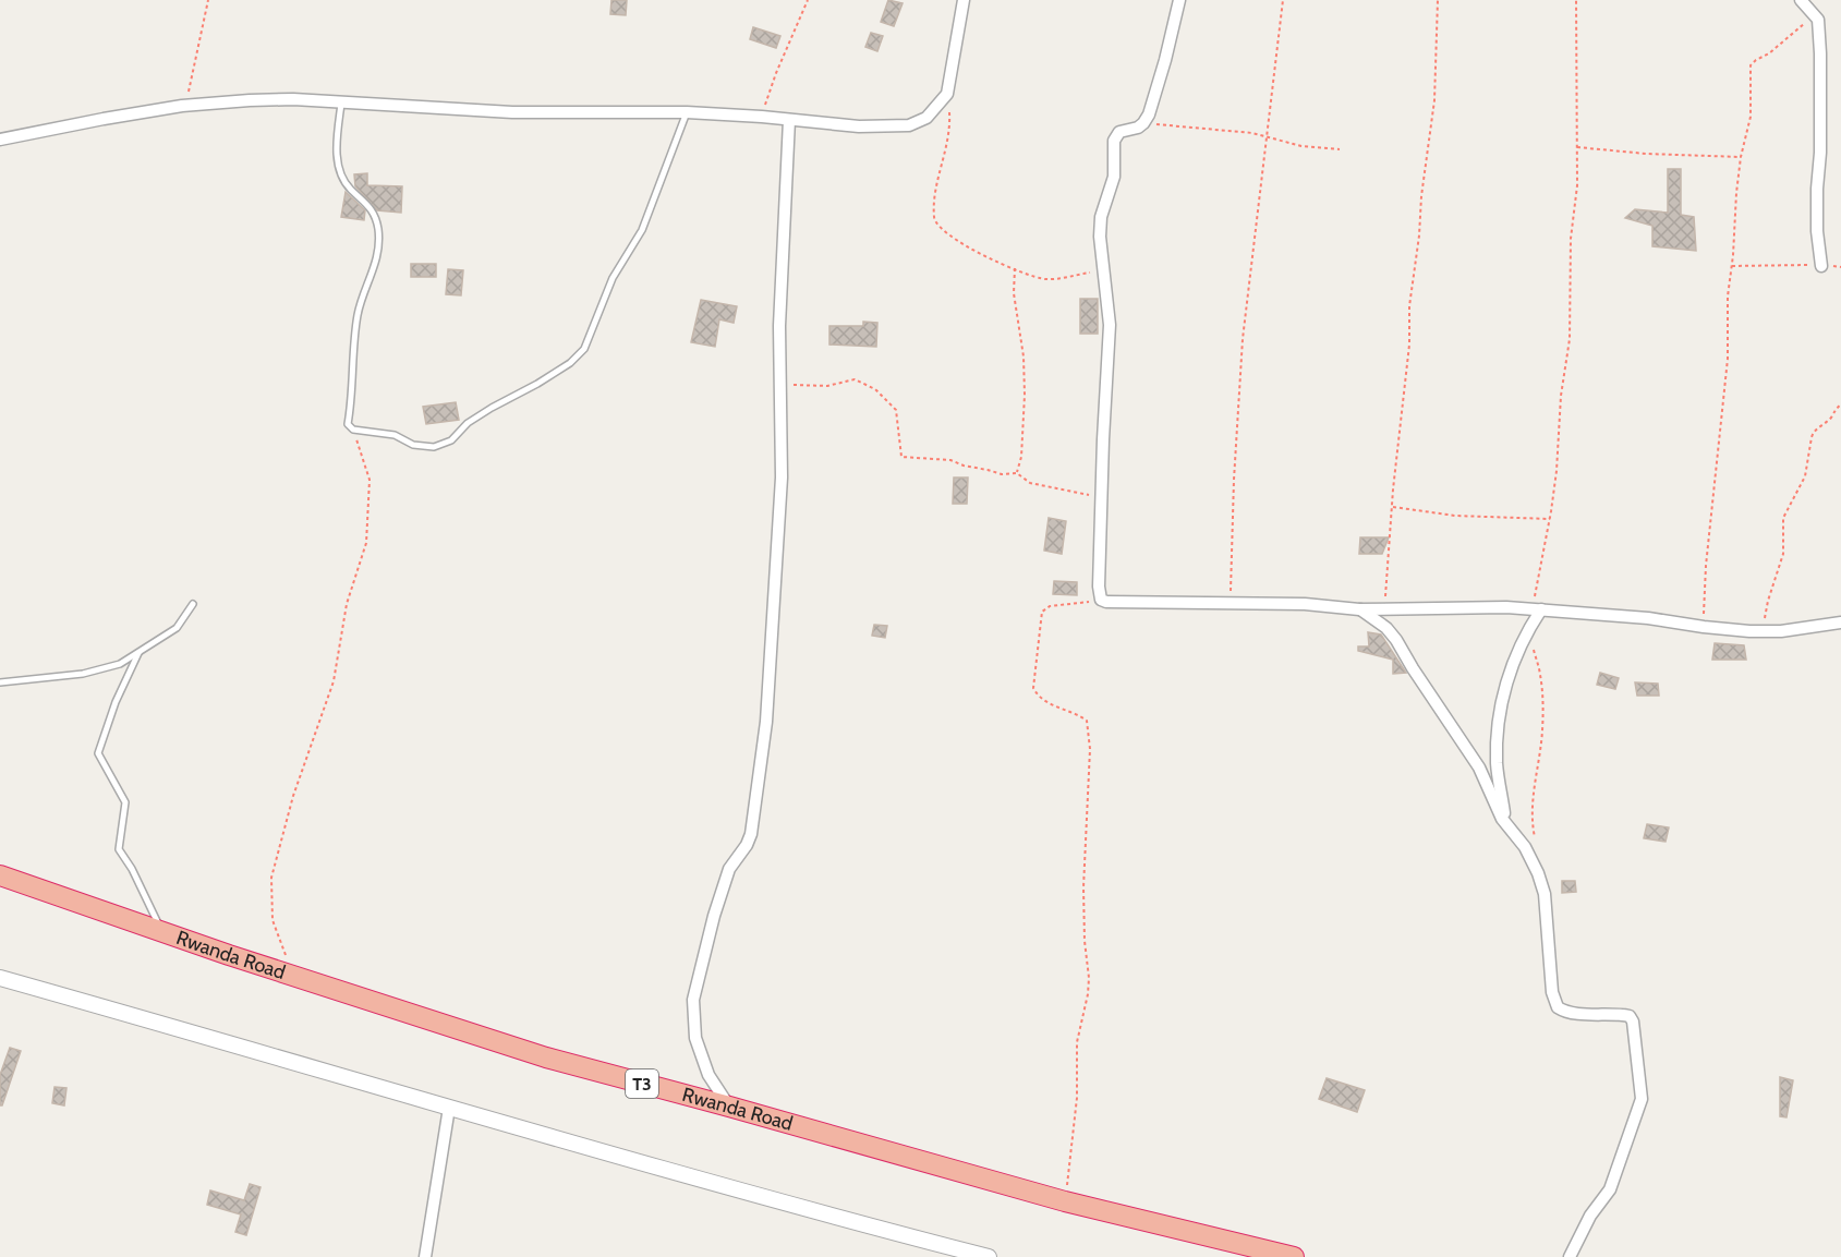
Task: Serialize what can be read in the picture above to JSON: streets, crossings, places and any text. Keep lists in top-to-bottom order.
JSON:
{
  "streets": {
    "highway": ["Rwanda Road", "T3"]
  }
}
